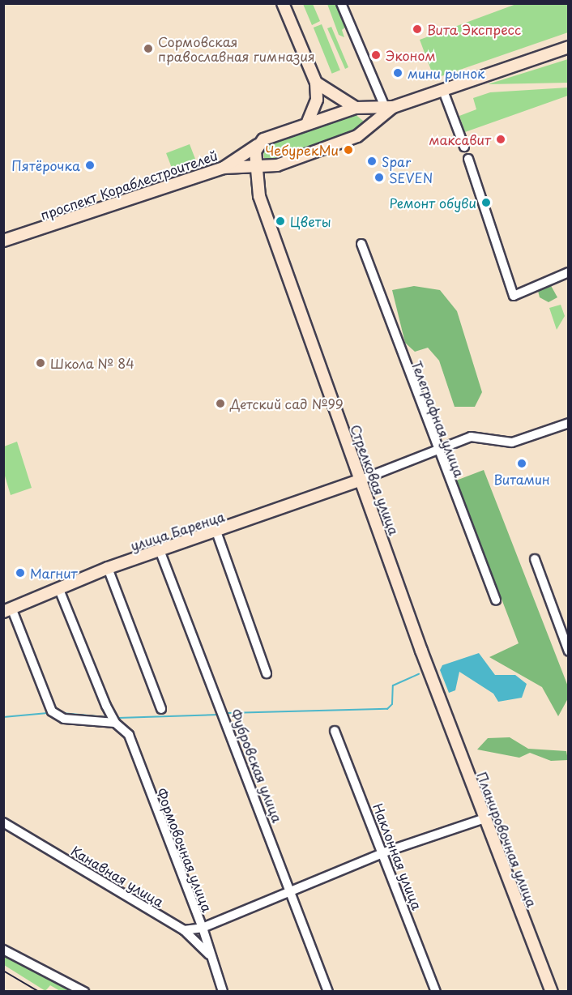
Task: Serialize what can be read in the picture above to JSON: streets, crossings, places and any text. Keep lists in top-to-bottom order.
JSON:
{
  "streets": {
    "main road": [
      "проспект Кораблестроителей",
      "Стрелковая улица",
      "улица Баренца",
      "Планировочная улица"
    ],
    "street": [
      "Телеграфная улица",
      "Фубровская улица",
      "Формовочная улица",
      "Наклонная улица",
      "Канавная улица"
    ]
  },
  "crossings": [
    ["проспект Кораблестроителей", "Стрелковая улица"],
    ["Стрелковая улица", "улица Баренца"],
    ["Стрелковая улица", "Планировочная улица"],
    ["улица Баренца", "Фубровская улица"],
    ["улица Баренца", "Формовочная улица"],
    ["Формовочная улица", "Канавная улица"]
  ],
  "places": [
    "Вита Экспресс",
    "Сормовская православная гимназия",
    "Эконом",
    "мини рынок",
    "максавит",
    "ЧебурекМи",
    "Spar",
    "Пятёрочка",
    "SEVEN",
    "Ремонт обуви",
    "Цветы",
    "Школа № 84",
    "Детский сад №99",
    "Витамин",
    "Магнит"
  ]
}
